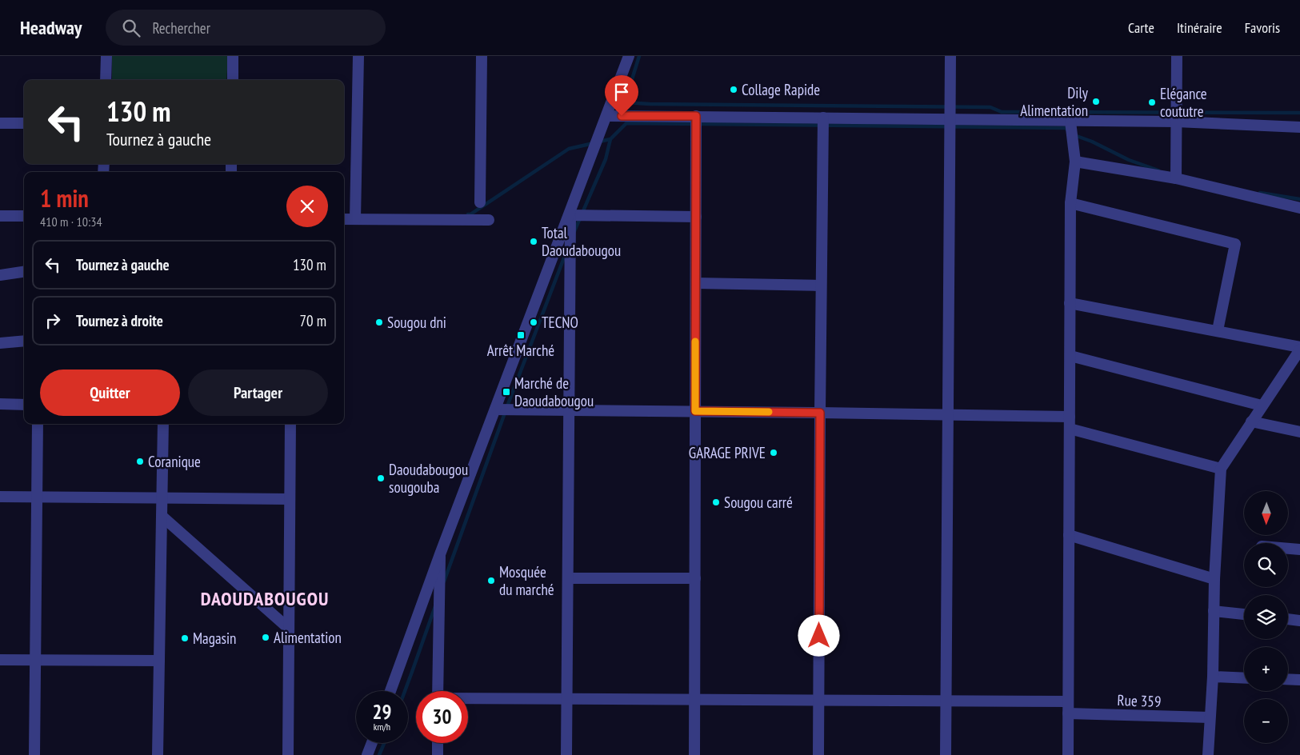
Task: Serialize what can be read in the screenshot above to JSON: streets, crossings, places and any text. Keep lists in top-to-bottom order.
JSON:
{
  "streets": {
    "street": ["Rue 359"]
  },
  "districts": ["DAOUDABOUGOU"],
  "places": {
    "other": [
      "Collage Rapide",
      "Dily Alimentation",
      "Elégance coututre",
      "Total Daoudabougou",
      "Sougou dni",
      "TECNO",
      "GARAGE PRIVE",
      "Coranique",
      "Daoudabougou sougouba",
      "Sougou carré",
      "Mosquée du marché",
      "Alimentation",
      "Magasin"
    ],
    "transit": ["Arrêt Marché", "Marché de Daoudabougou"]
  },
  "north": "bottom",
  "page": {
    "header": "Headway",
    "search": "Rechercher",
    "nav": ["Carte", "Itinéraire", "Favoris"],
    "turn": ["130 m", "Tournez à gauche"],
    "heading": ["1 min", "410 m · 10:34"],
    "list": [
      {
        "name": "Tournez à gauche",
        "value": "130 m"
      },
      {
        "name": "Tournez à droite",
        "value": "70 m"
      }
    ],
    "buttons": ["Quitter", "Partager"],
    "map_buttons": ["+", "−"],
    "speed": "29 km/h",
    "limit": "30"
  }
}
